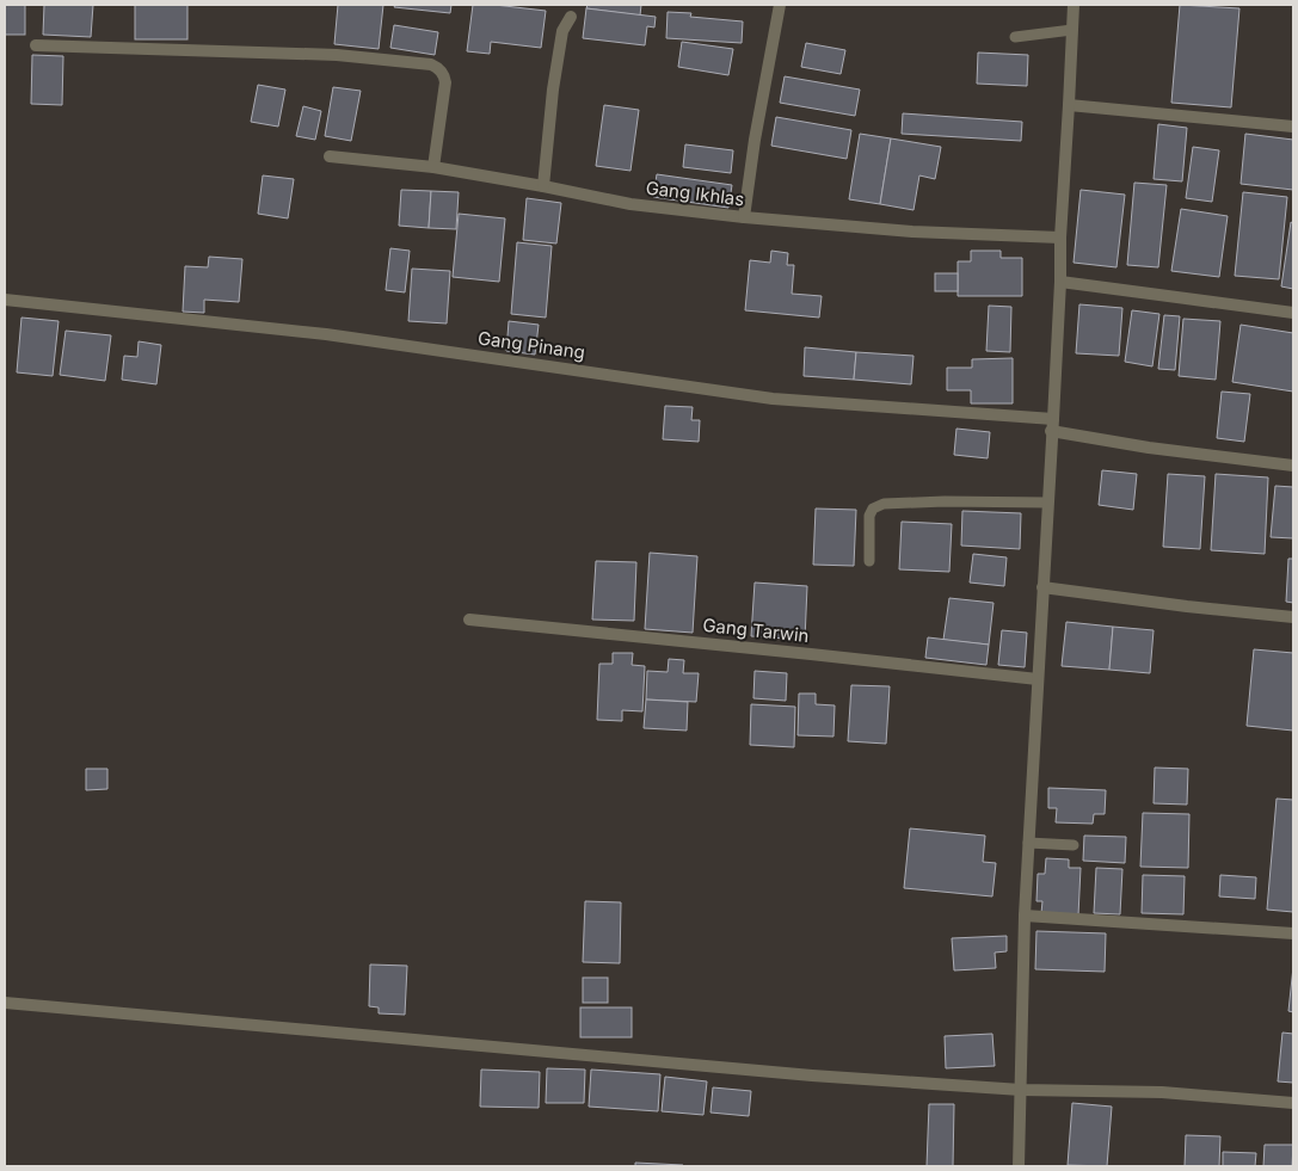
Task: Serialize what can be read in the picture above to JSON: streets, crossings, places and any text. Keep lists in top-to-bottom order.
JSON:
{
  "streets": {
    "street": ["Gang Ikhlas", "Gang Pinang", "Gang Tarwin"]
  }
}
